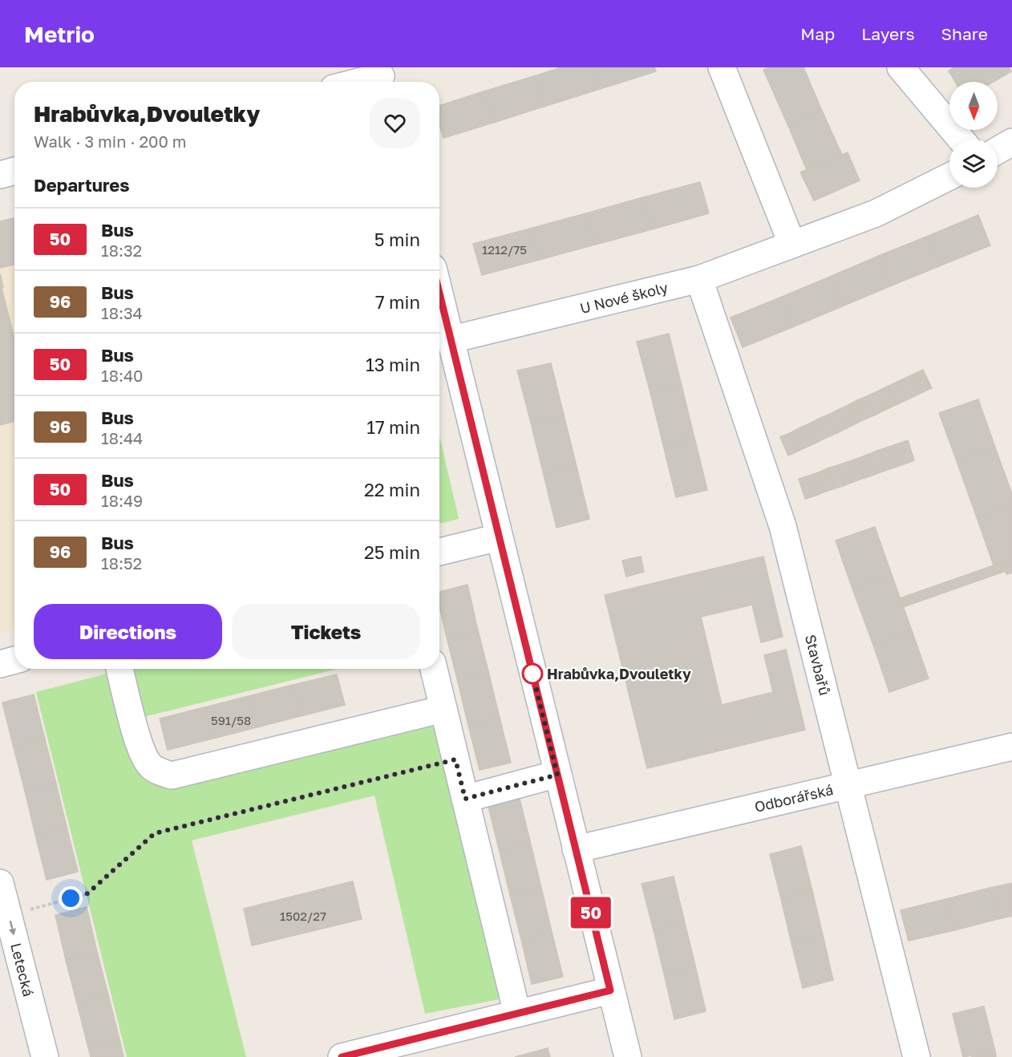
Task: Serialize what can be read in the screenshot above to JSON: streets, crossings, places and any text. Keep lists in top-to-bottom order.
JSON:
{
  "streets": {
    "street": [
      "U Nové školy",
      "Stavbařů",
      "Odborářská",
      "Letecká"
    ]
  },
  "crossings": [
    ["U Nové školy", "Stavbařů"],
    ["Stavbařů", "Odborářská"]
  ],
  "one_way": ["Letecká"],
  "places": ["Hrabůvka,Dvouletky"],
  "lines": ["bus line 50"],
  "house_numbers": ["1212/75", "591/58", "1502/27"],
  "north": "bottom",
  "page": {
    "header": "Metrio",
    "nav": ["Map", "Layers", "Share"],
    "on_map": "50",
    "heading": [
      ["Hrabůvka,Dvouletky", "Walk · 3 min · 200 m"],
      "Departures"
    ],
    "list": [
      {
        "mark": "50",
        "name": "Bus",
        "note": "18:32",
        "value": "5 min"
      },
      {
        "mark": "96",
        "name": "Bus",
        "note": "18:34",
        "value": "7 min"
      },
      {
        "mark": "50",
        "name": "Bus",
        "note": "18:40",
        "value": "13 min"
      },
      {
        "mark": "96",
        "name": "Bus",
        "note": "18:44",
        "value": "17 min"
      },
      {
        "mark": "50",
        "name": "Bus",
        "note": "18:49",
        "value": "22 min"
      },
      {
        "mark": "96",
        "name": "Bus",
        "note": "18:52",
        "value": "25 min"
      }
    ],
    "buttons": ["Directions", "Tickets"]
  }
}
